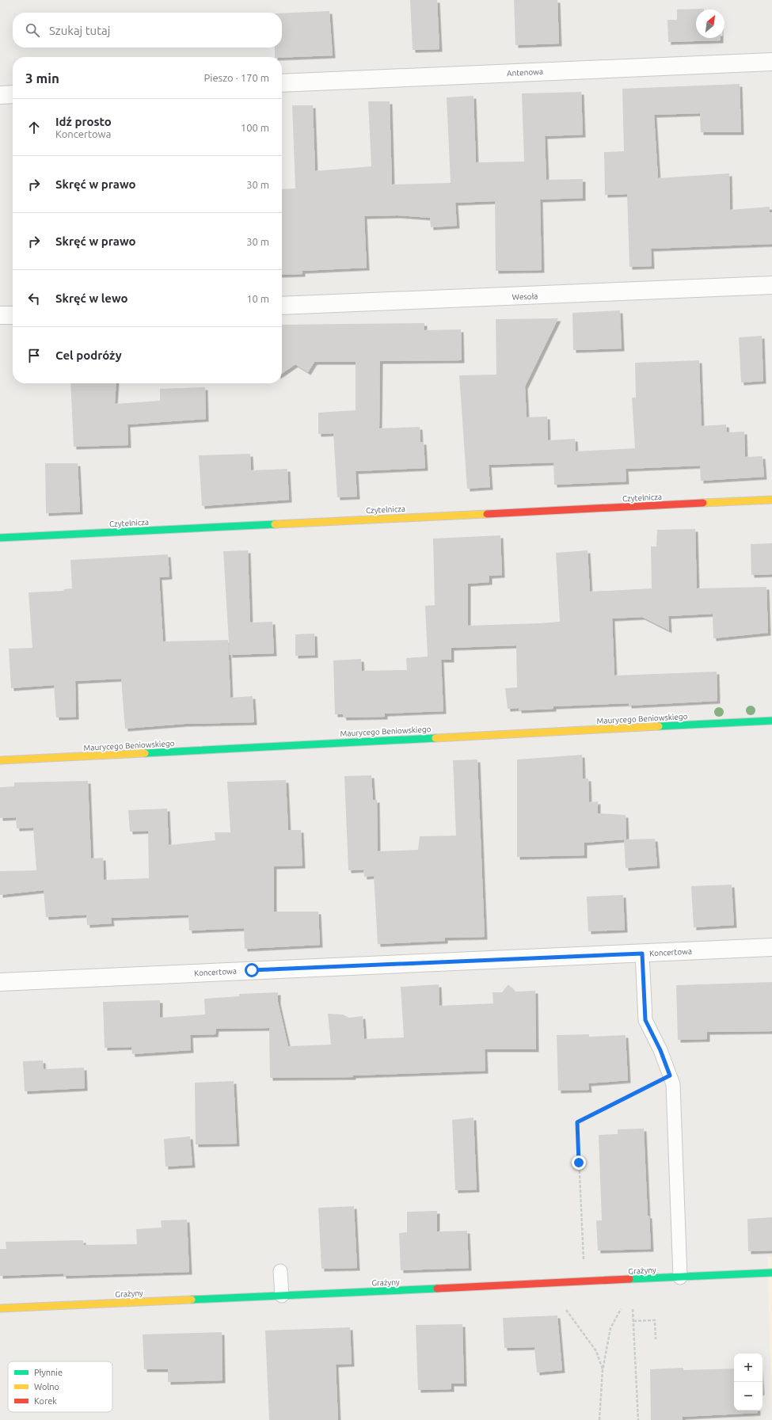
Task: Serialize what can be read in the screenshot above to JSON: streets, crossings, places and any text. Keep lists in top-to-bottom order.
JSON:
{
  "streets": {
    "street": [
      "Antenowa",
      "Wesoła",
      "Czytelnicza",
      "Maurycego Beniowskiego",
      "Koncertowa",
      "Grażyny"
    ]
  },
  "legend": ["Płynnie", "Wolno", "Korek"],
  "north": "top right",
  "page": {
    "search": "Szukaj tutaj",
    "heading": ["3 min", "Pieszo · 170 m"],
    "list": [
      ["Idź prosto", "Koncertowa", "100 m"],
      ["Skręć w prawo", "30 m"],
      ["Skręć w prawo", "30 m"],
      ["Skręć w lewo", "10 m"],
      "Cel podróży"
    ],
    "map_buttons": ["+", "−"]
  }
}
